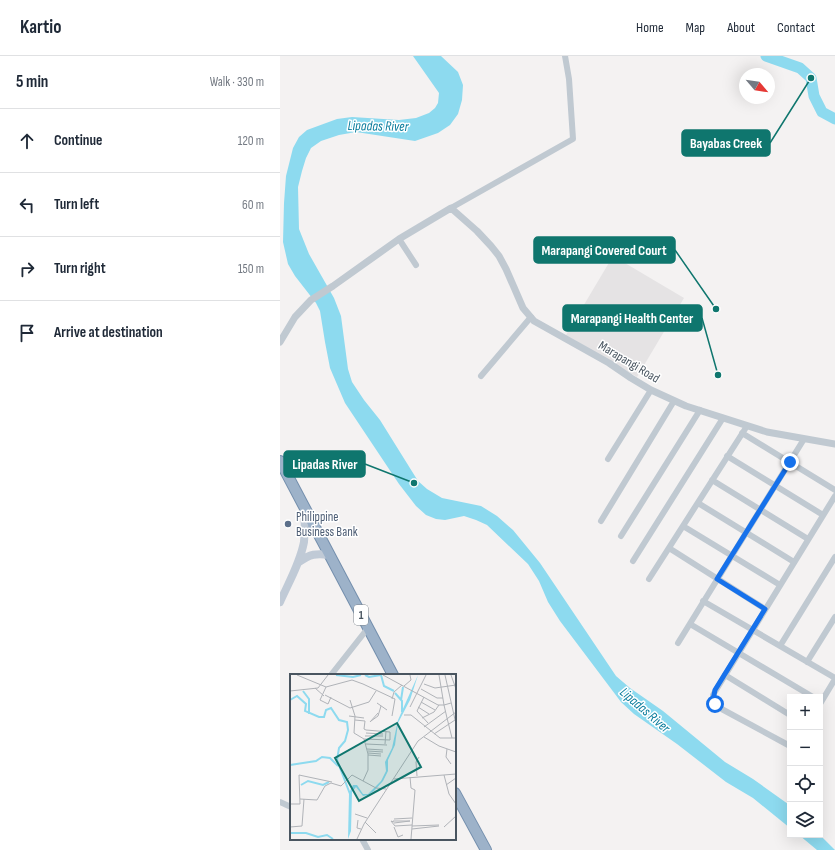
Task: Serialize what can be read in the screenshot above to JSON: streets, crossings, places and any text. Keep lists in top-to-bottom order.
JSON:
{
  "streets": {
    "highway": ["1"],
    "street": ["Marapangi Road"]
  },
  "water": ["Lipadas River"],
  "places": [
    "Bayabas Creek",
    "Marapangi Covered Court",
    "Marapangi Health Center",
    "Lipadas River",
    "Philippine Business Bank"
  ],
  "north": "bottom right",
  "page": {
    "header": "Kartio",
    "nav": [
      "Home",
      "Map",
      "About",
      "Contact"
    ],
    "heading": ["5 min", "Walk · 330 m"],
    "list": [
      ["Continue", "120 m"],
      ["Turn left", "60 m"],
      ["Turn right", "150 m"],
      "Arrive at destination"
    ],
    "map_buttons": ["+", "−"]
  }
}
